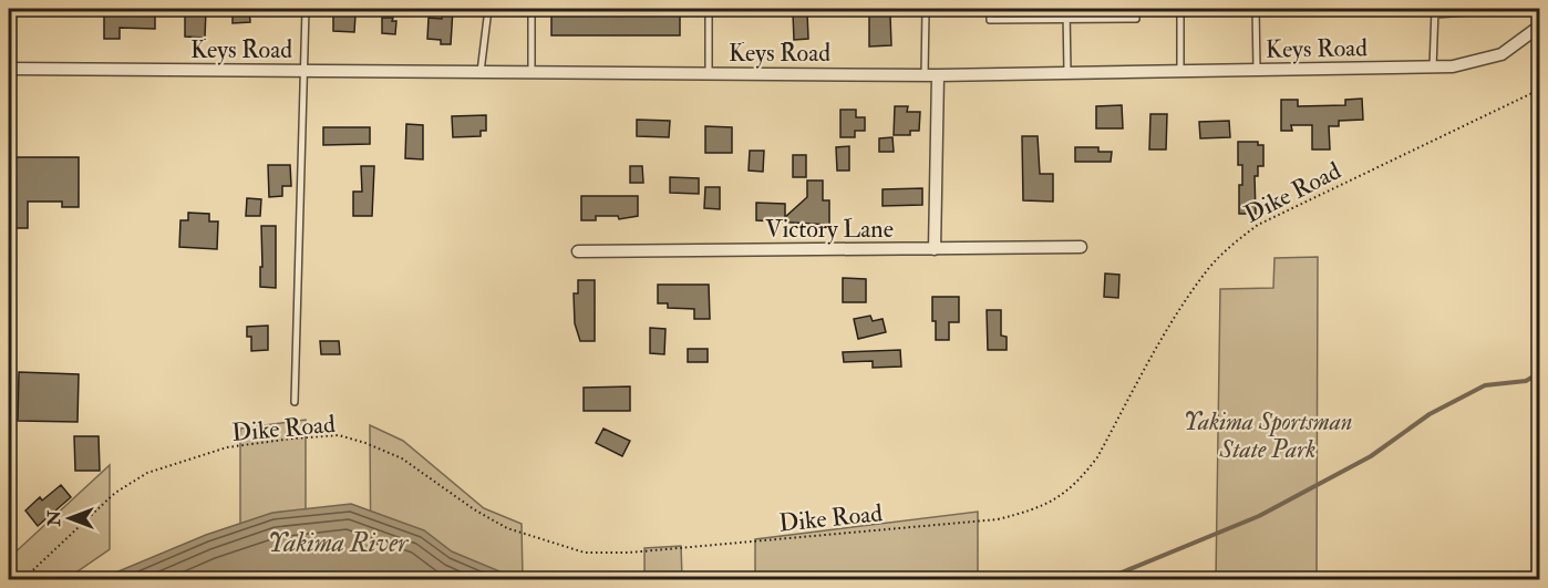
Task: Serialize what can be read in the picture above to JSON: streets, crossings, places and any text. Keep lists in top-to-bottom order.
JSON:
{
  "streets": {
    "street": ["Keys Road", "Victory Lane"],
    "path": ["Dike Road"]
  },
  "water": ["Yakima River"],
  "parks": ["Yakima Sportsman State Park"],
  "north": "left"
}
